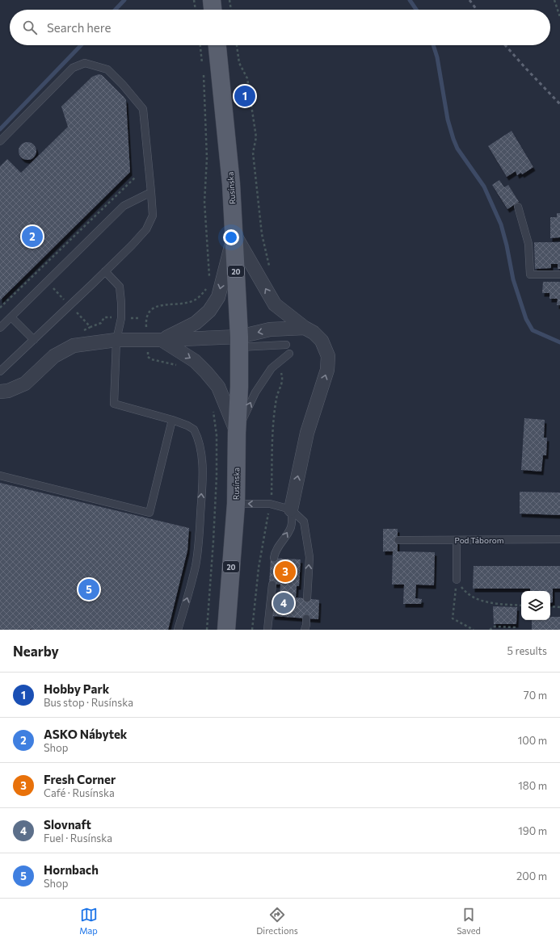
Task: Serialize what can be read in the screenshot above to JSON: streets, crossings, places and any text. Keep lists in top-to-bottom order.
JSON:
{
  "streets": {
    "main road": ["Rusínska", "20"],
    "lane": ["Pod Táborom"]
  },
  "page": {
    "search": "Search here",
    "pins": [
      "1",
      "2",
      "3",
      "5",
      "4"
    ],
    "heading": ["Nearby", "5 results"],
    "list": [
      {
        "mark": "1",
        "name": "Hobby Park",
        "note": "Bus stop · Rusínska",
        "value": "70 m"
      },
      {
        "mark": "2",
        "name": "ASKO Nábytek",
        "note": "Shop",
        "value": "100 m"
      },
      {
        "mark": "3",
        "name": "Fresh Corner",
        "note": "Café · Rusínska",
        "value": "180 m"
      },
      {
        "mark": "4",
        "name": "Slovnaft",
        "note": "Fuel · Rusínska",
        "value": "190 m"
      },
      {
        "mark": "5",
        "name": "Hornbach",
        "note": "Shop",
        "value": "200 m"
      }
    ],
    "nav": ["Map", "Directions", "Saved"]
  }
}
